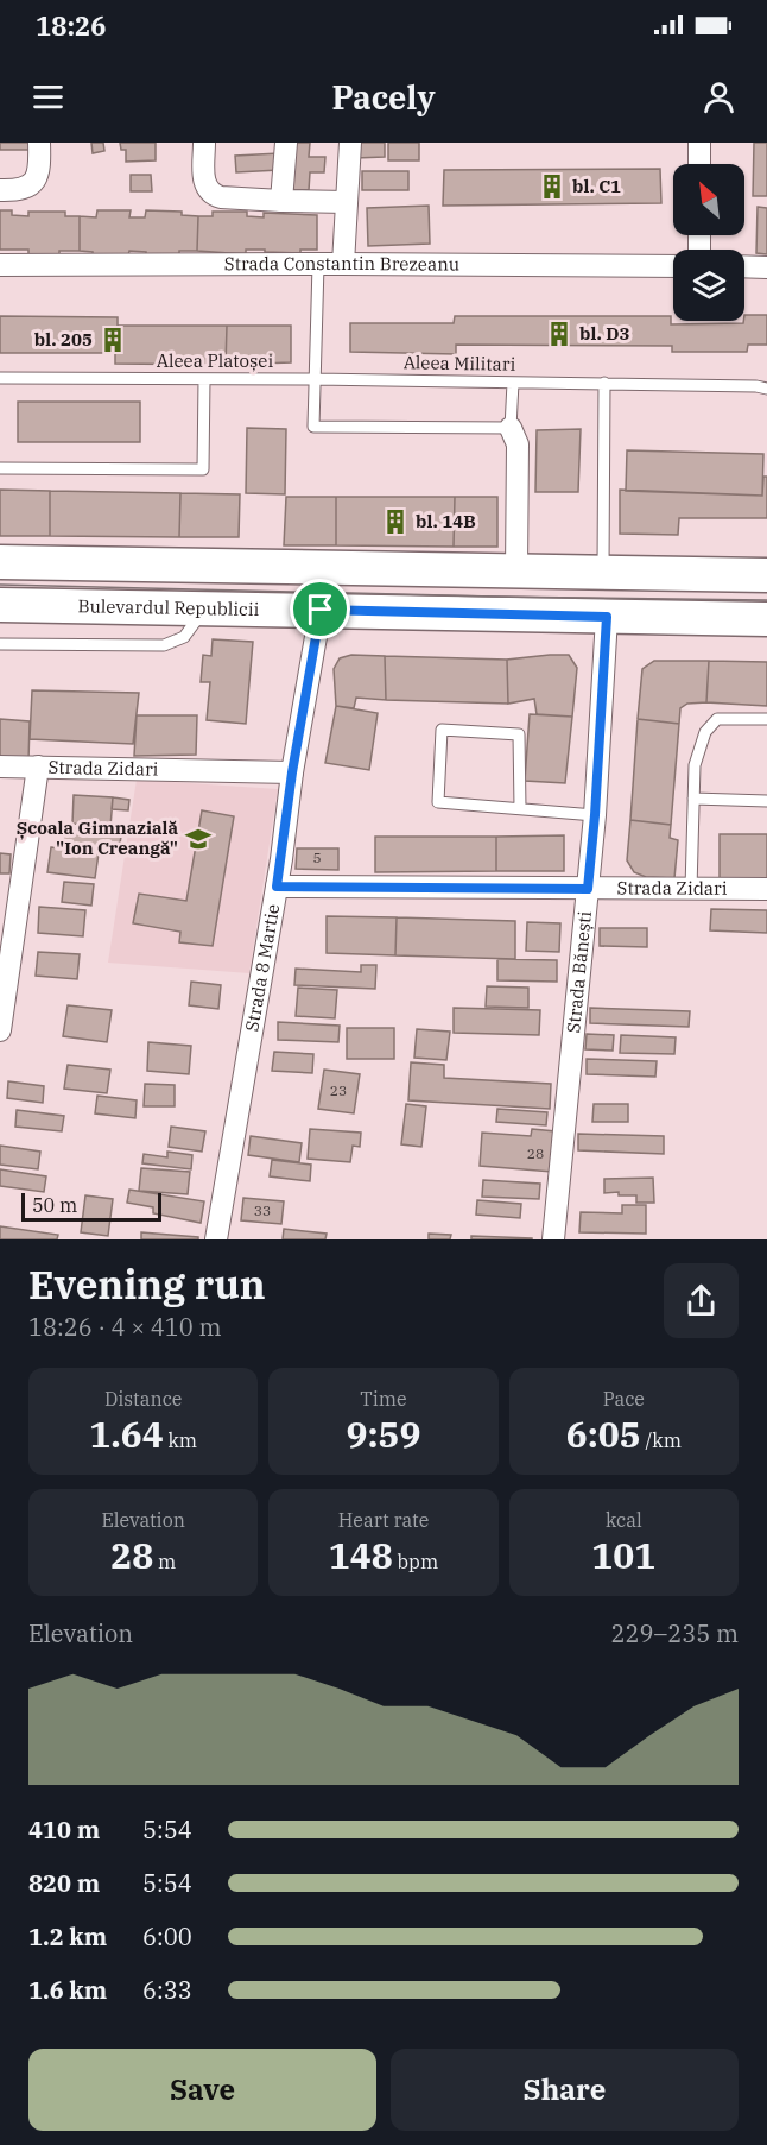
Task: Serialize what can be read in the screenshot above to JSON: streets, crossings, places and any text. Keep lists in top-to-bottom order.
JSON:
{
  "streets": {
    "main road": ["Bulevardul Republicii"],
    "street": [
      "Strada Constantin Brezeanu",
      "Strada Zidari",
      "Strada 8 Martie",
      "Strada Bănești"
    ],
    "lane": ["Aleea Platoșei", "Aleea Militari"]
  },
  "crossings": [
    ["Aleea Platoșei", "Aleea Militari"],
    ["Bulevardul Republicii", "Strada 8 Martie"],
    ["Bulevardul Republicii", "Strada Bănești"],
    ["Strada Zidari", "Strada 8 Martie"],
    ["Strada Zidari", "Strada Bănești"]
  ],
  "places": {
    "building": [
      "bl. C1",
      "bl. D3",
      "bl. 205",
      "bl. 14B"
    ],
    "school or university": ["Școala Gimnazială \"Ion Creangă\""]
  },
  "house_numbers": [
    "5",
    "23",
    "28",
    "33"
  ],
  "scale_bar": "50 m",
  "north": "top left",
  "page": {
    "status": "18:26",
    "header": "Pacely",
    "scale": "50 m",
    "heading": ["Evening run", "18:26 · 4 × 410 m"],
    "stats": [
      ["Distance", "1.64 km"],
      ["Time", "9:59"],
      ["Pace", "6:05 /km"],
      ["Elevation", "28 m"],
      ["Heart rate", "148 bpm"],
      ["kcal", "101"]
    ],
    "chart": ["Elevation", "229–235 m"],
    "list": [
      {
        "name": "410 m",
        "note": "5:54"
      },
      {
        "name": "820 m",
        "note": "5:54"
      },
      {
        "name": "1.2 km",
        "note": "6:00"
      },
      {
        "name": "1.6 km",
        "note": "6:33"
      }
    ],
    "buttons": ["Save", "Share"]
  }
}
